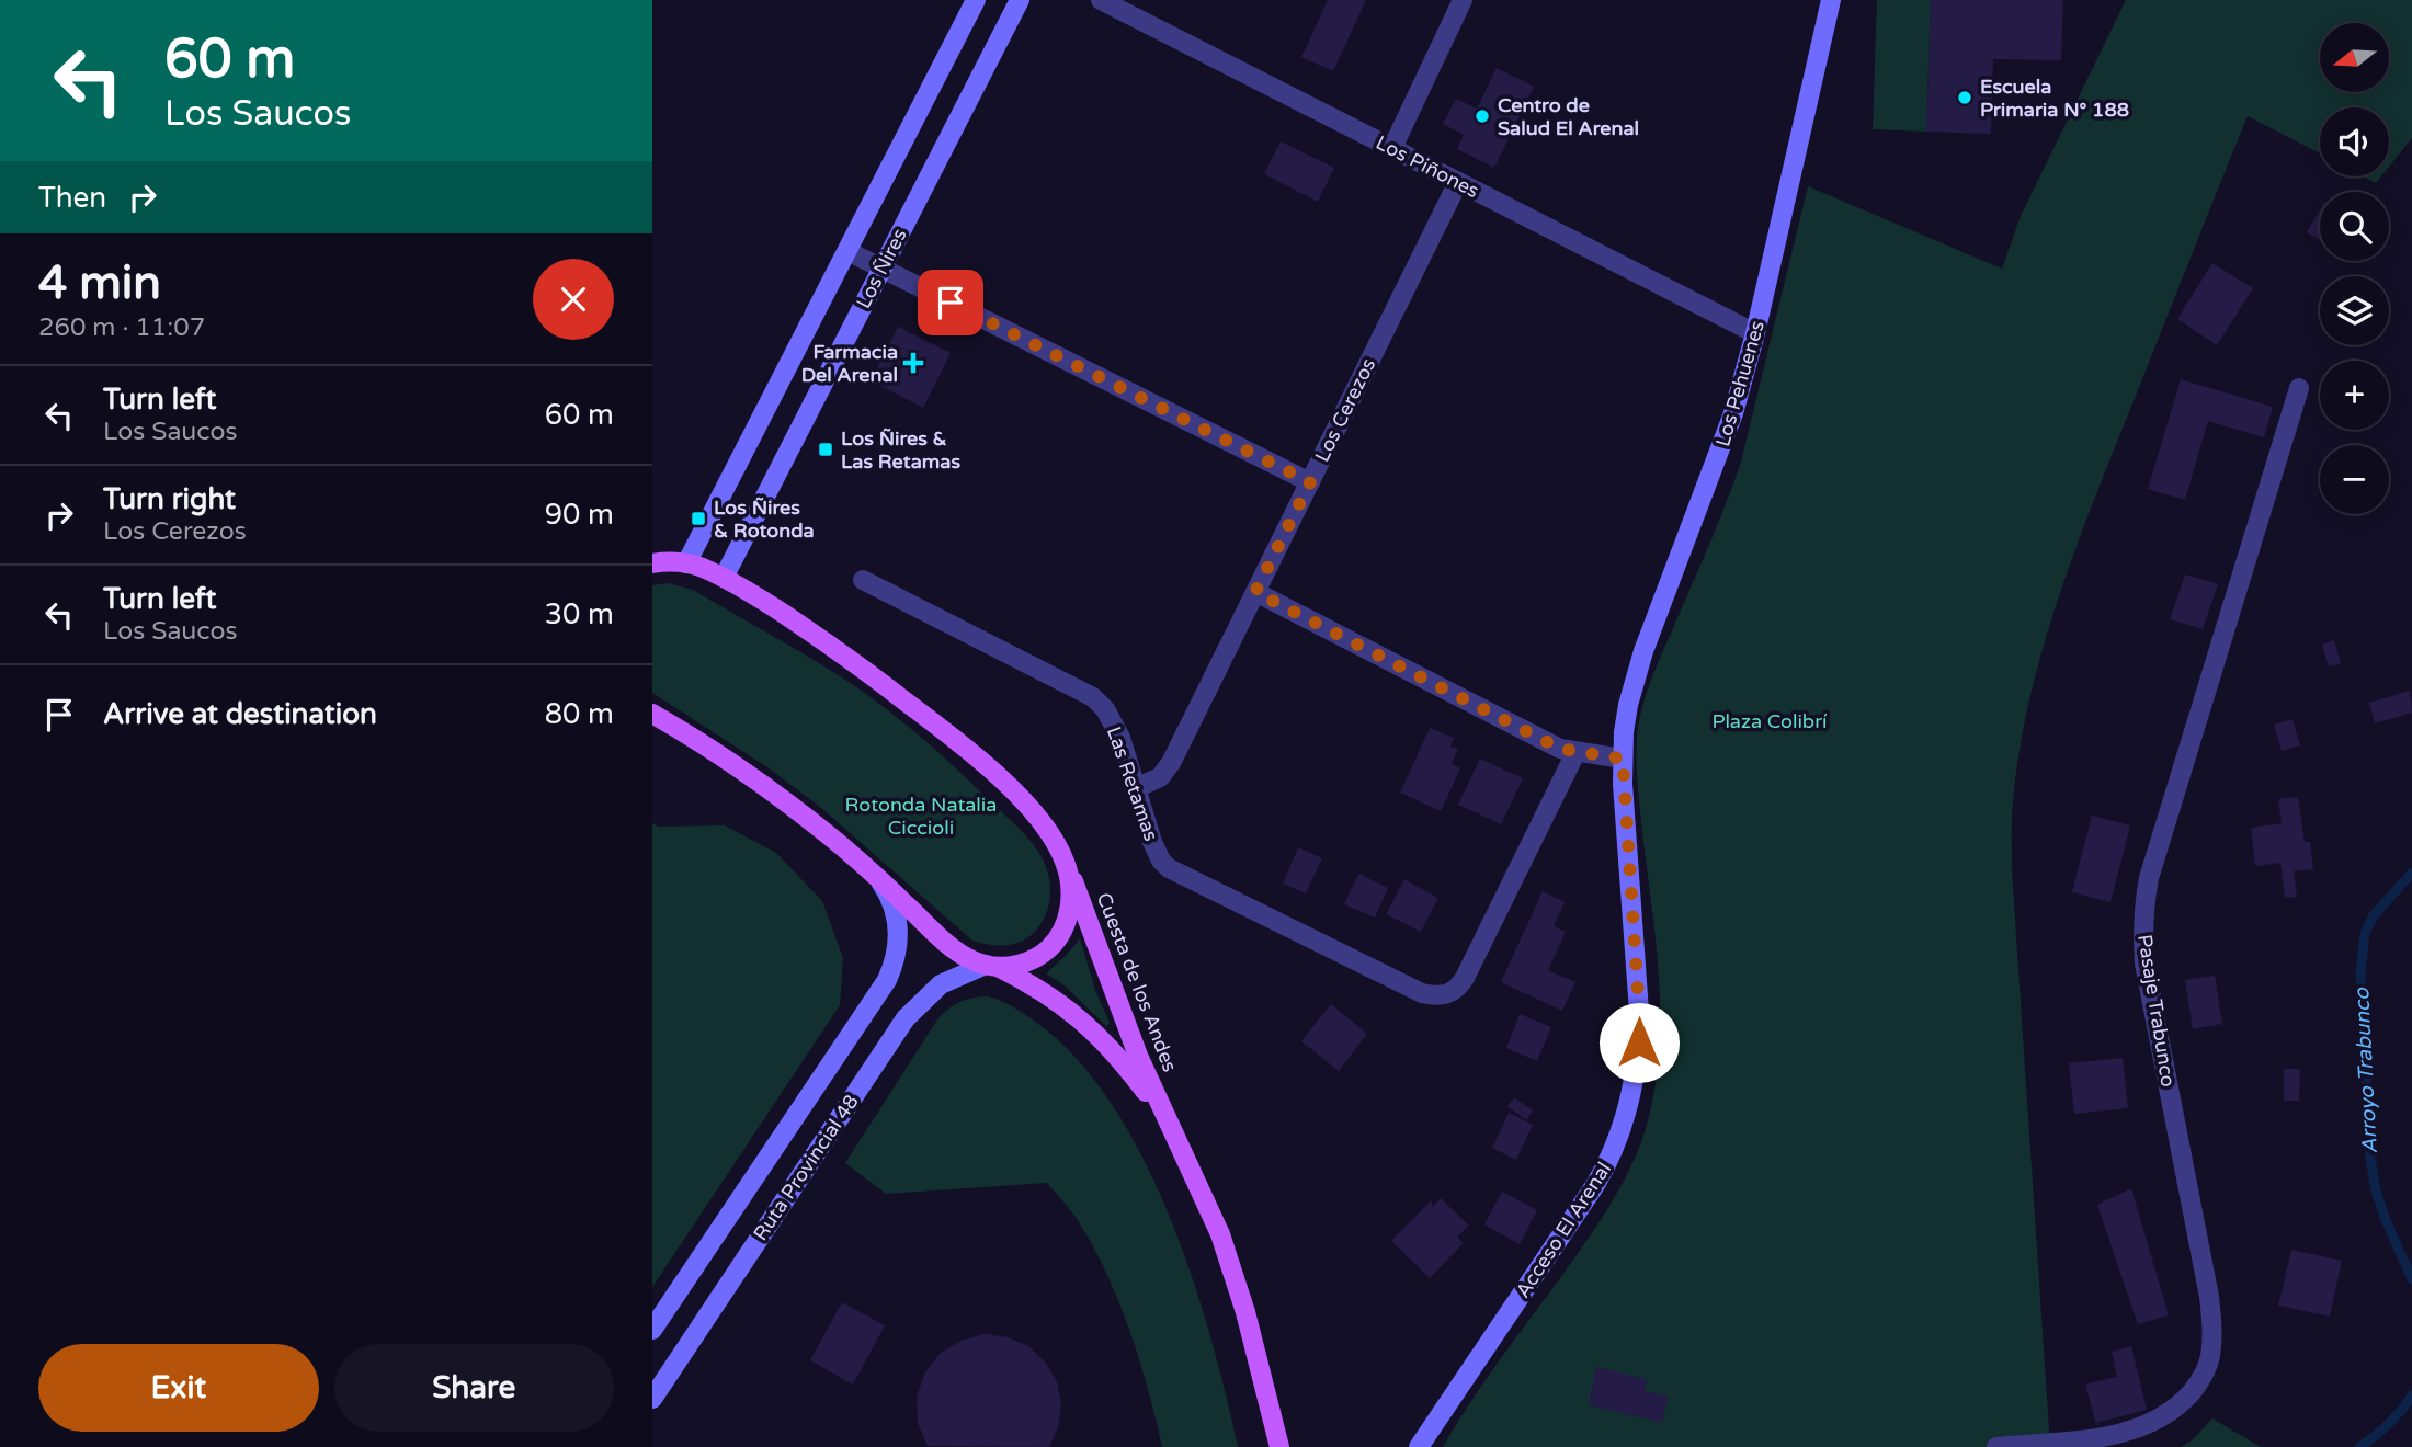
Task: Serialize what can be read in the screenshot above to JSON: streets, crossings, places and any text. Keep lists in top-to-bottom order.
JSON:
{
  "streets": {
    "main road": ["Cuesta de los Andes"],
    "street": [
      "Los Piñones",
      "Los Ñires",
      "Los Pehuenes",
      "Los Cerezos",
      "Las Retamas",
      "Pasaje Trabunco",
      "Ruta Provincial 48",
      "Acceso El Arenal"
    ]
  },
  "crossings": [
    ["Los Piñones", "Los Pehuenes"],
    ["Los Piñones", "Los Cerezos"],
    ["Los Pehuenes", "Acceso El Arenal"],
    ["Los Cerezos", "Las Retamas"],
    ["Cuesta de los Andes", "Ruta Provincial 48"]
  ],
  "water": ["Arroyo Trabunco"],
  "parks": ["Plaza Colibrí", "Rotonda Natalia Ciccioli"],
  "places": {
    "other": ["Escuela Primaria N° 188", "Centro de Salud El Arenal"],
    "health": ["Farmacia Del Arenal"],
    "transit": ["Los Ñires & Las Retamas", "Los Ñires & Rotonda"]
  },
  "north": "left",
  "page": {
    "turn": ["60 m", "Los Saucos"],
    "map_buttons": ["+", "−"],
    "then": "Then",
    "heading": ["4 min", "260 m · 11:07"],
    "list": [
      {
        "name": "Turn left",
        "note": "Los Saucos",
        "value": "60 m"
      },
      {
        "name": "Turn right",
        "note": "Los Cerezos",
        "value": "90 m"
      },
      {
        "name": "Turn left",
        "note": "Los Saucos",
        "value": "30 m"
      },
      {
        "name": "Arrive at destination",
        "value": "80 m"
      }
    ],
    "buttons": ["Exit", "Share"]
  }
}
